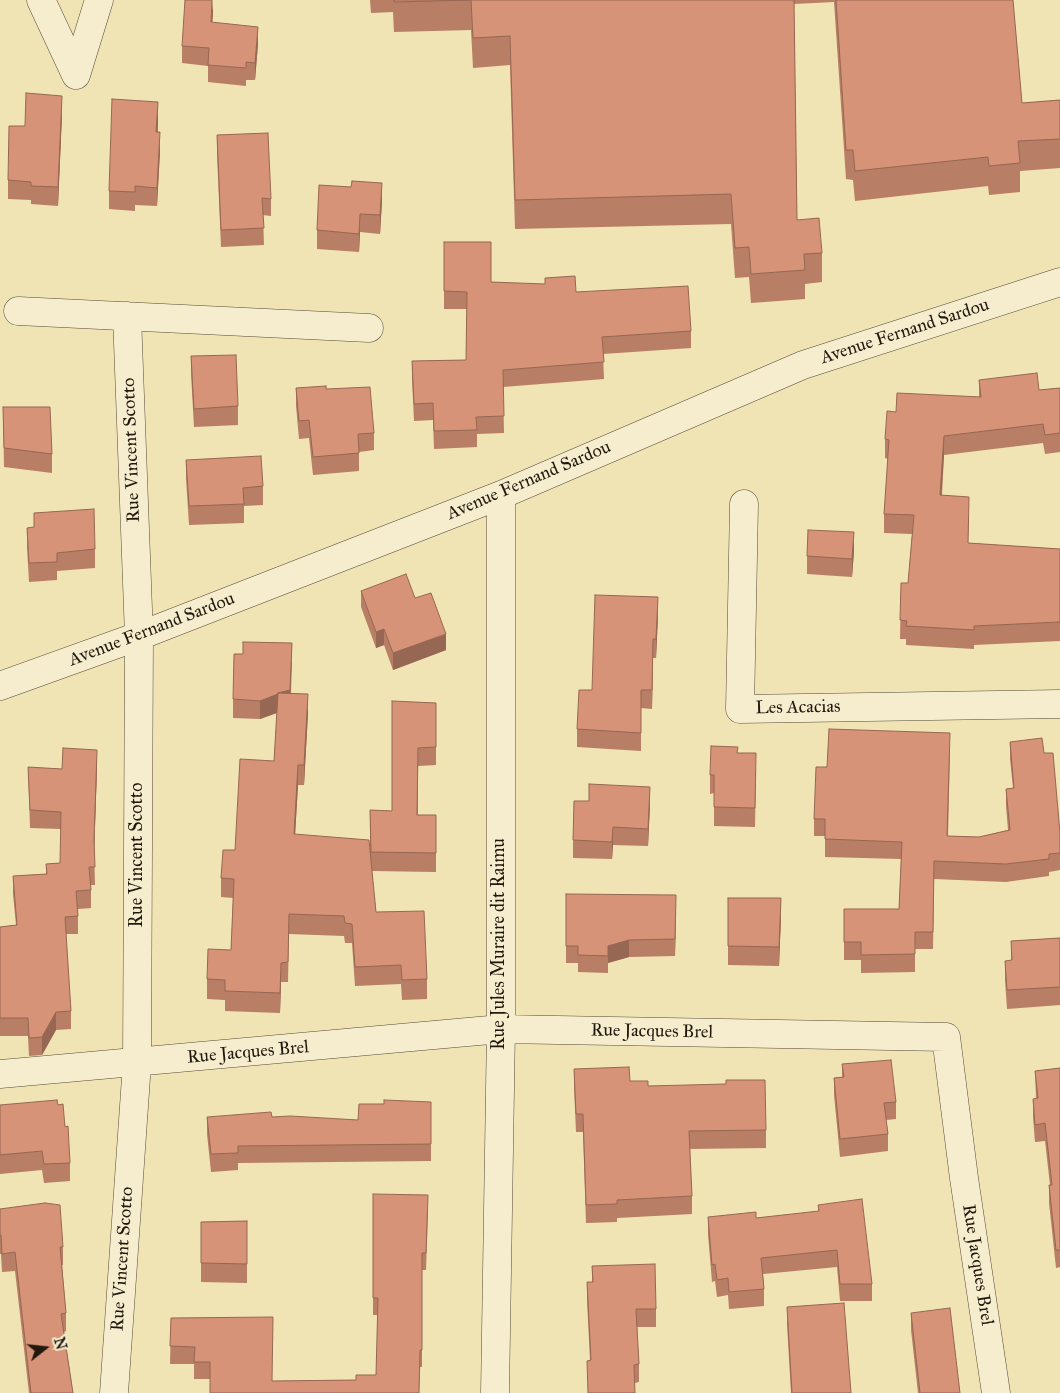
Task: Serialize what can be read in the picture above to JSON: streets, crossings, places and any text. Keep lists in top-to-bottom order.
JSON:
{
  "streets": {
    "street": [
      "Avenue Fernand Sardou",
      "Rue Vincent Scotto",
      "Les Acacias",
      "Rue Jules Muraire dit Raimu",
      "Rue Jacques Brel"
    ]
  },
  "crossings": [
    ["Avenue Fernand Sardou", "Rue Vincent Scotto"],
    ["Avenue Fernand Sardou", "Rue Jules Muraire dit Raimu"],
    ["Rue Vincent Scotto", "Rue Jacques Brel"],
    ["Rue Jules Muraire dit Raimu", "Rue Jacques Brel"]
  ],
  "north": "right"
}
